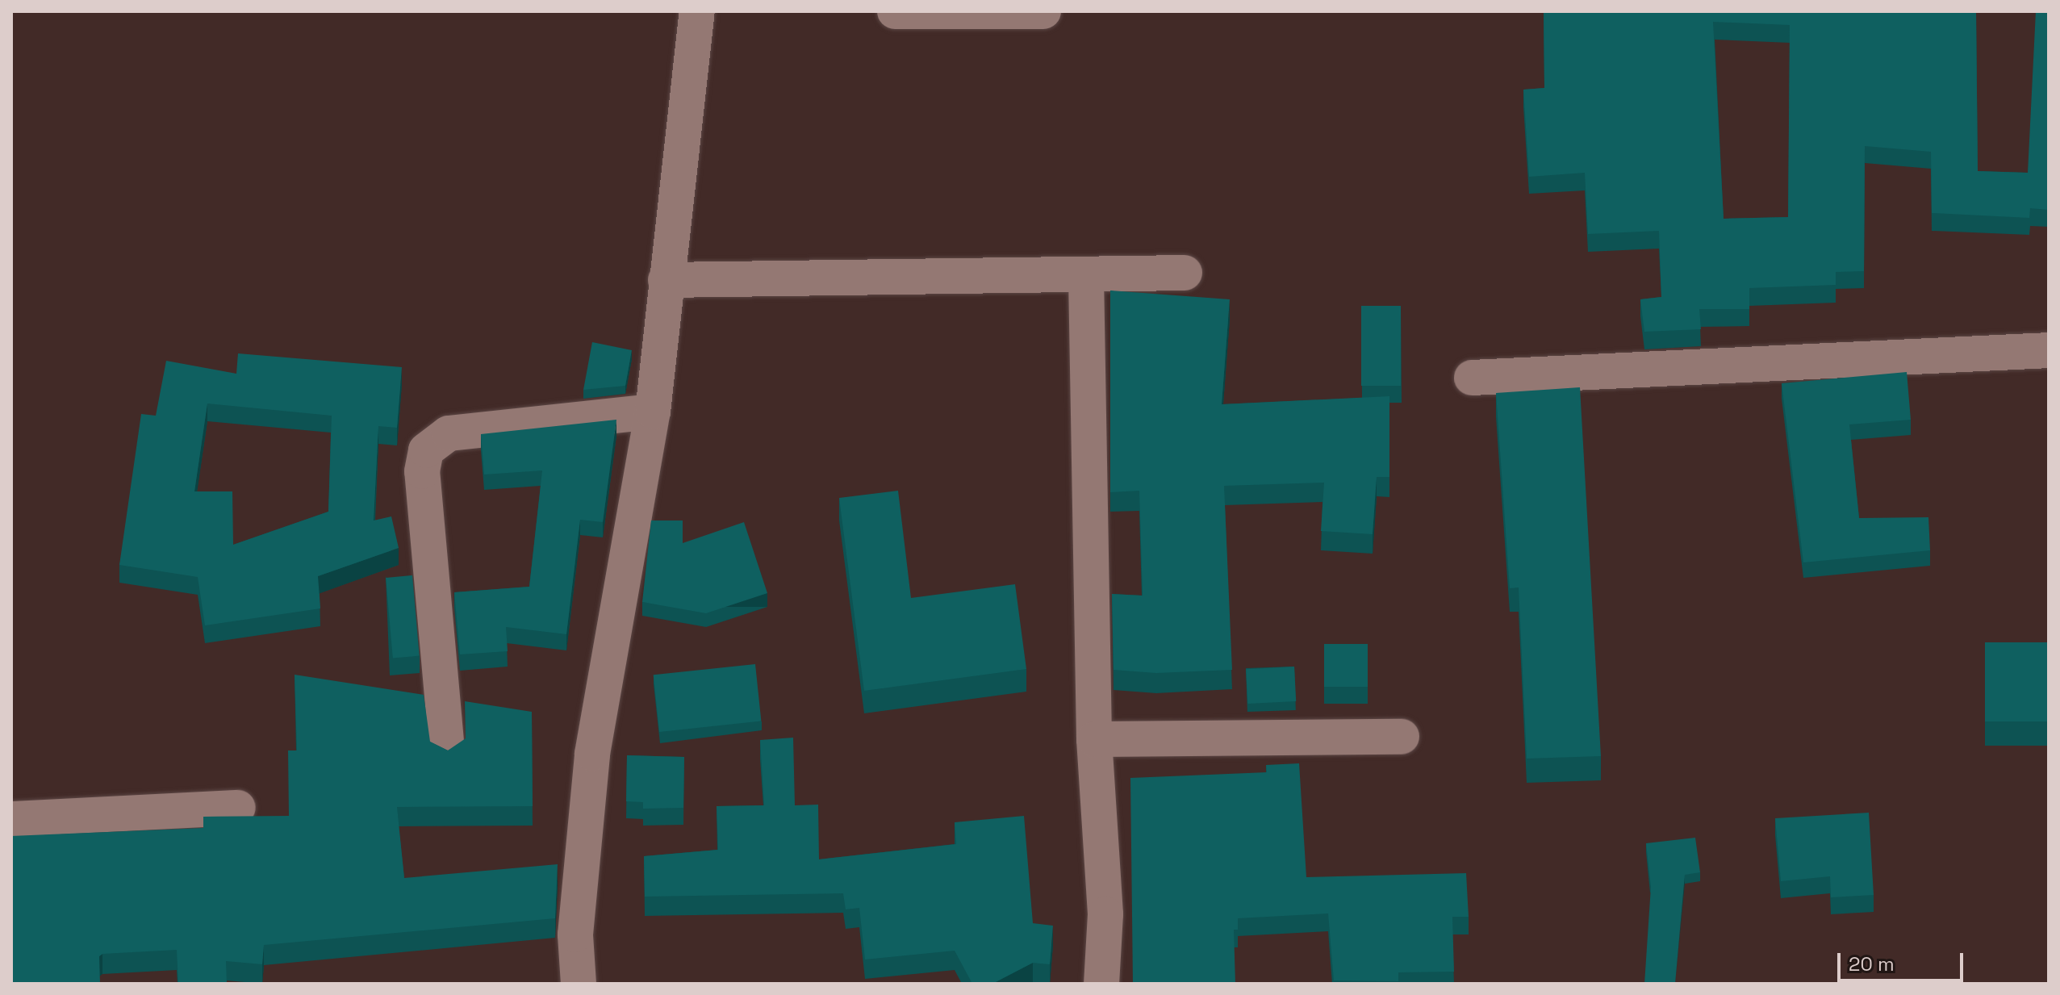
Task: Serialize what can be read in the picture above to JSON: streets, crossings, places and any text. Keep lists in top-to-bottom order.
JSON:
{
  "scale_bar": "20 m"
}
